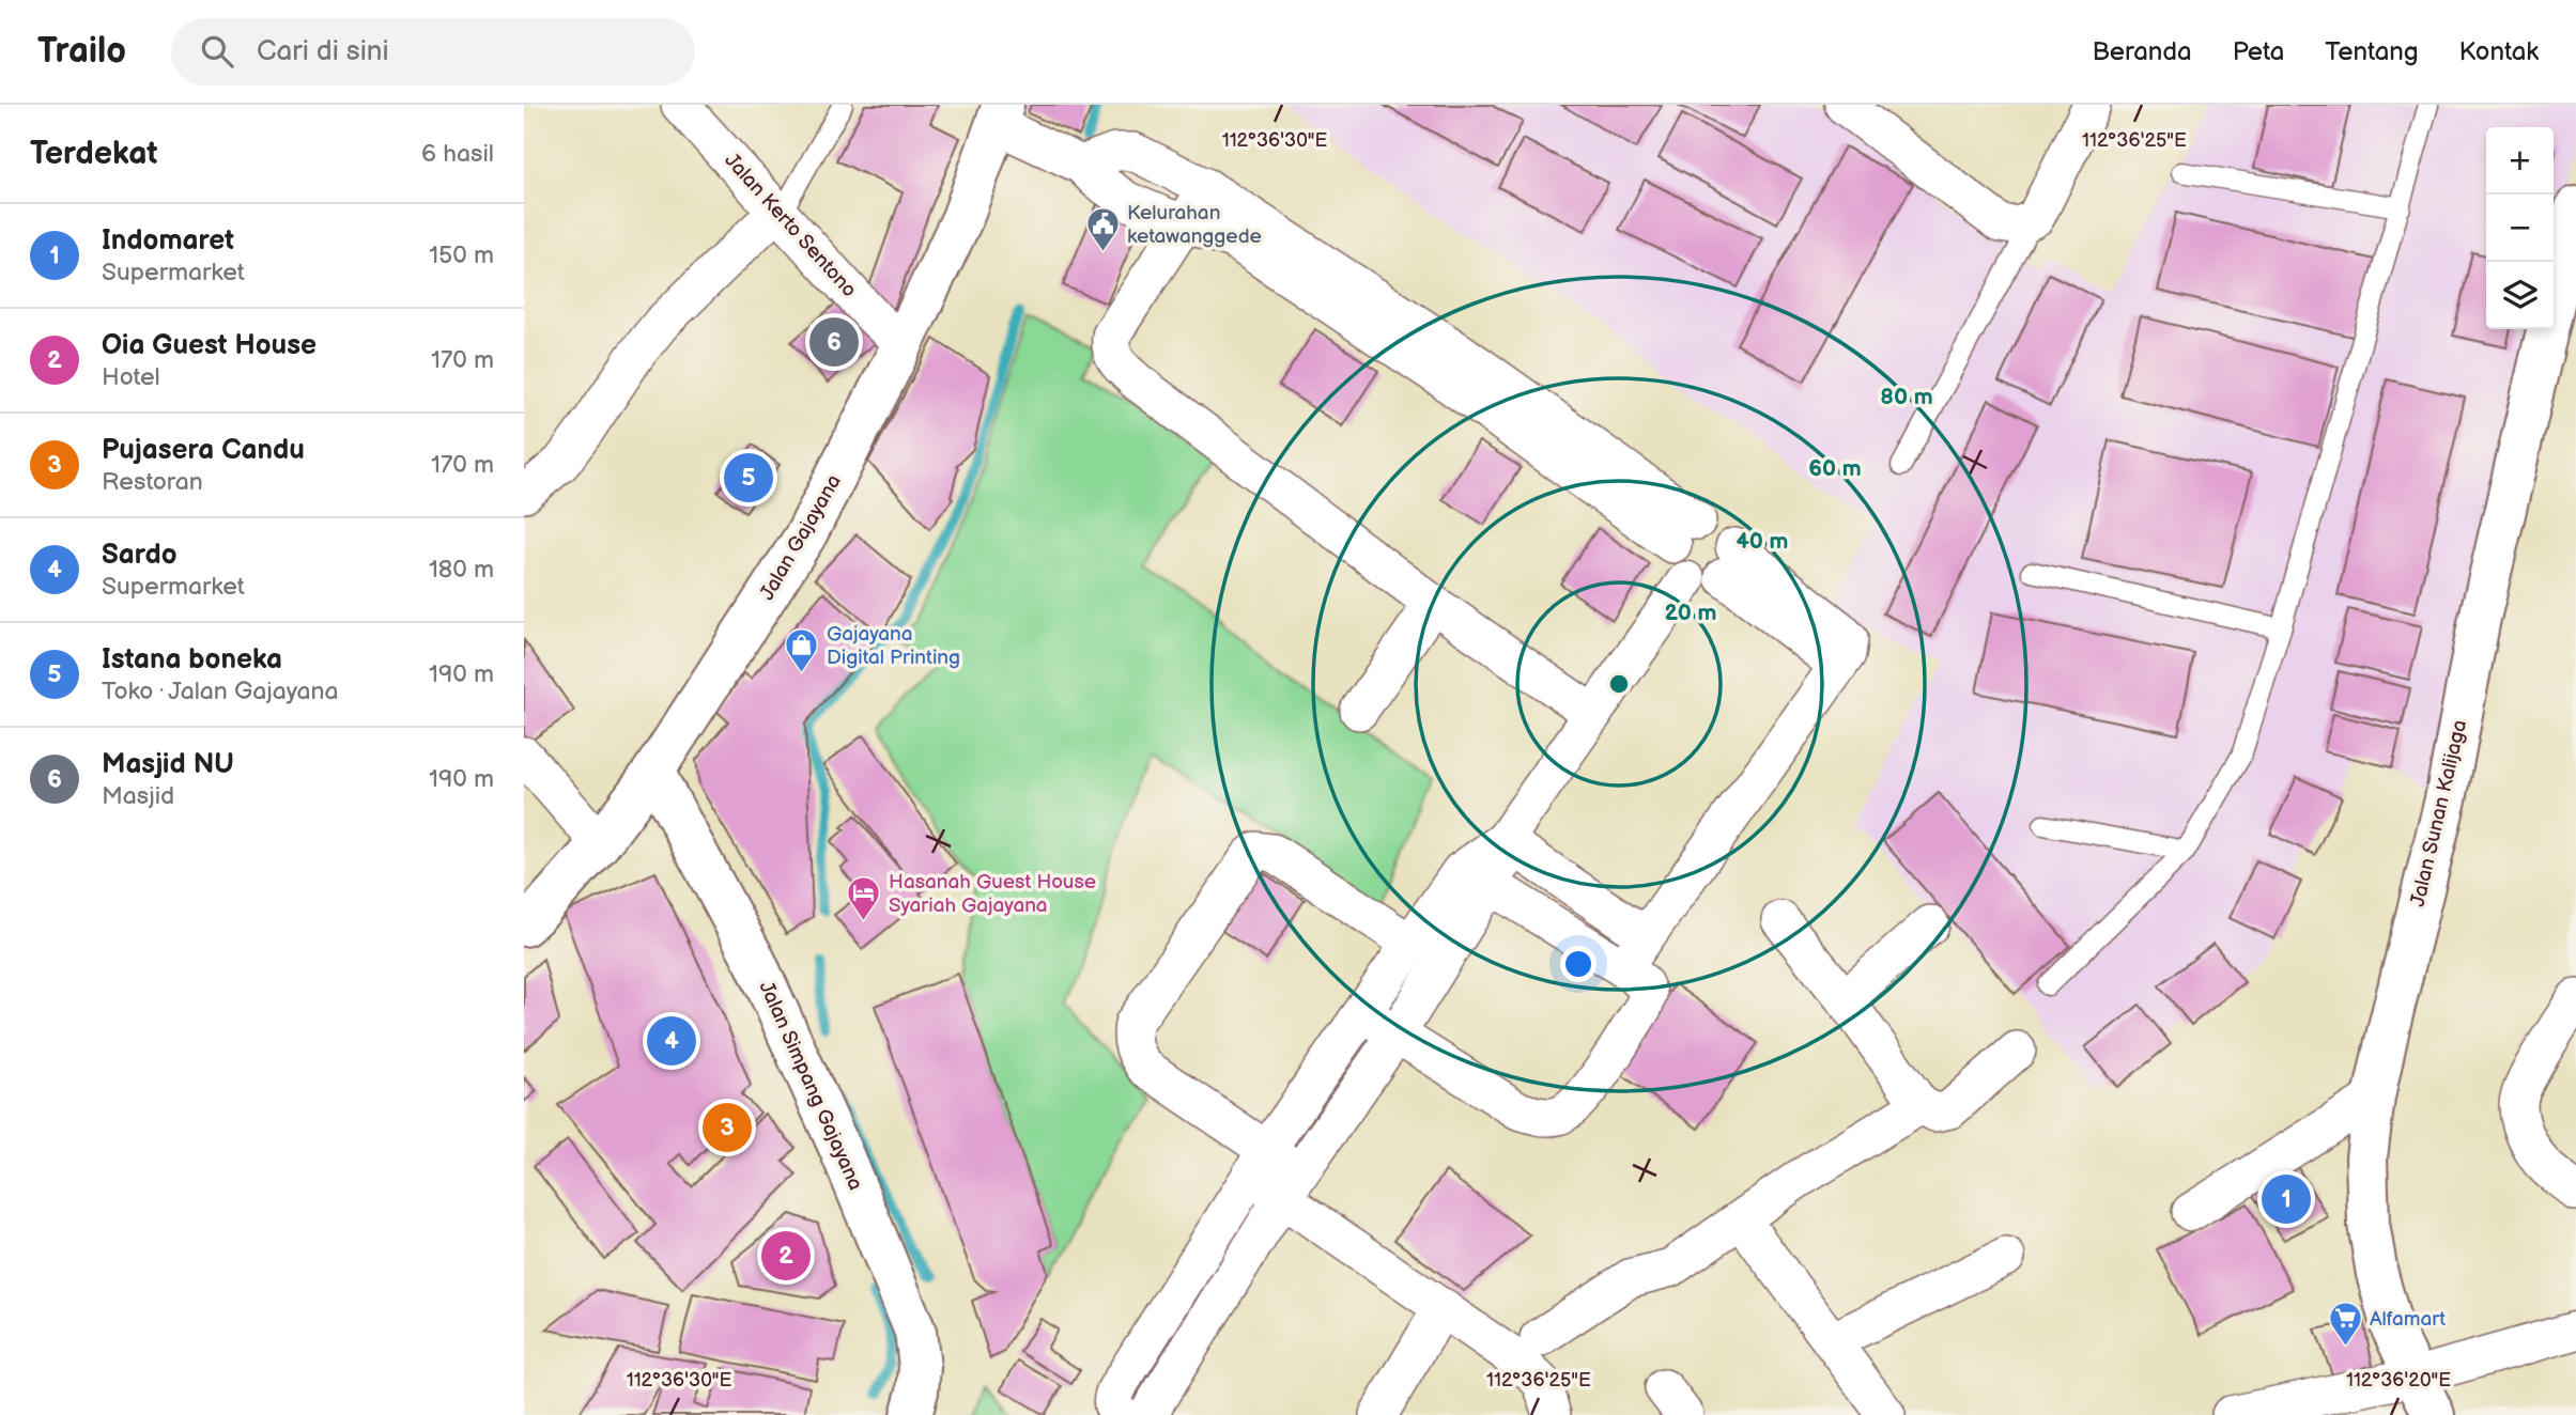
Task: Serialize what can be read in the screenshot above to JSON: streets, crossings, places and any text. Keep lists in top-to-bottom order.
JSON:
{
  "streets": {
    "main road": ["Jalan Gajayana", "Jalan Sunan Kalijaga", "Jalan Simpang Gajayana"],
    "street": ["Jalan Kerto Sentono"]
  },
  "crossings": [
    ["Jalan Kerto Sentono", "Jalan Gajayana"],
    ["Jalan Gajayana", "Jalan Simpang Gajayana"]
  ],
  "places": {
    "public building": ["Kelurahan ketawanggede"],
    "shop": ["Gajayana Digital Printing"],
    "hotel": ["Hasanah Guest House Syariah Gajayana"],
    "supermarket": ["Alfamart"]
  },
  "page": {
    "header": "Trailo",
    "search": "Cari di sini",
    "nav": [
      "Beranda",
      "Peta",
      "Tentang",
      "Kontak"
    ],
    "heading": ["Terdekat", "6 hasil"],
    "map_buttons": ["+", "−"],
    "list": [
      {
        "mark": "1",
        "name": "Indomaret",
        "note": "Supermarket",
        "value": "150 m"
      },
      {
        "mark": "2",
        "name": "Oia Guest House",
        "note": "Hotel",
        "value": "170 m"
      },
      {
        "mark": "3",
        "name": "Pujasera Candu",
        "note": "Restoran",
        "value": "170 m"
      },
      {
        "mark": "4",
        "name": "Sardo",
        "note": "Supermarket",
        "value": "180 m"
      },
      {
        "mark": "5",
        "name": "Istana boneka",
        "note": "Toko · Jalan Gajayana",
        "value": "190 m"
      },
      {
        "mark": "6",
        "name": "Masjid NU",
        "note": "Masjid",
        "value": "190 m"
      }
    ],
    "pins": [
      "6",
      "5",
      "4",
      "3",
      "1",
      "2"
    ]
  },
  "coordinates": ["112°36'30\"E", "112°36'25\"E", "112°36'20\"E"],
  "rings": [
    "80 m",
    "60 m",
    "40 m",
    "20 m"
  ]
}
